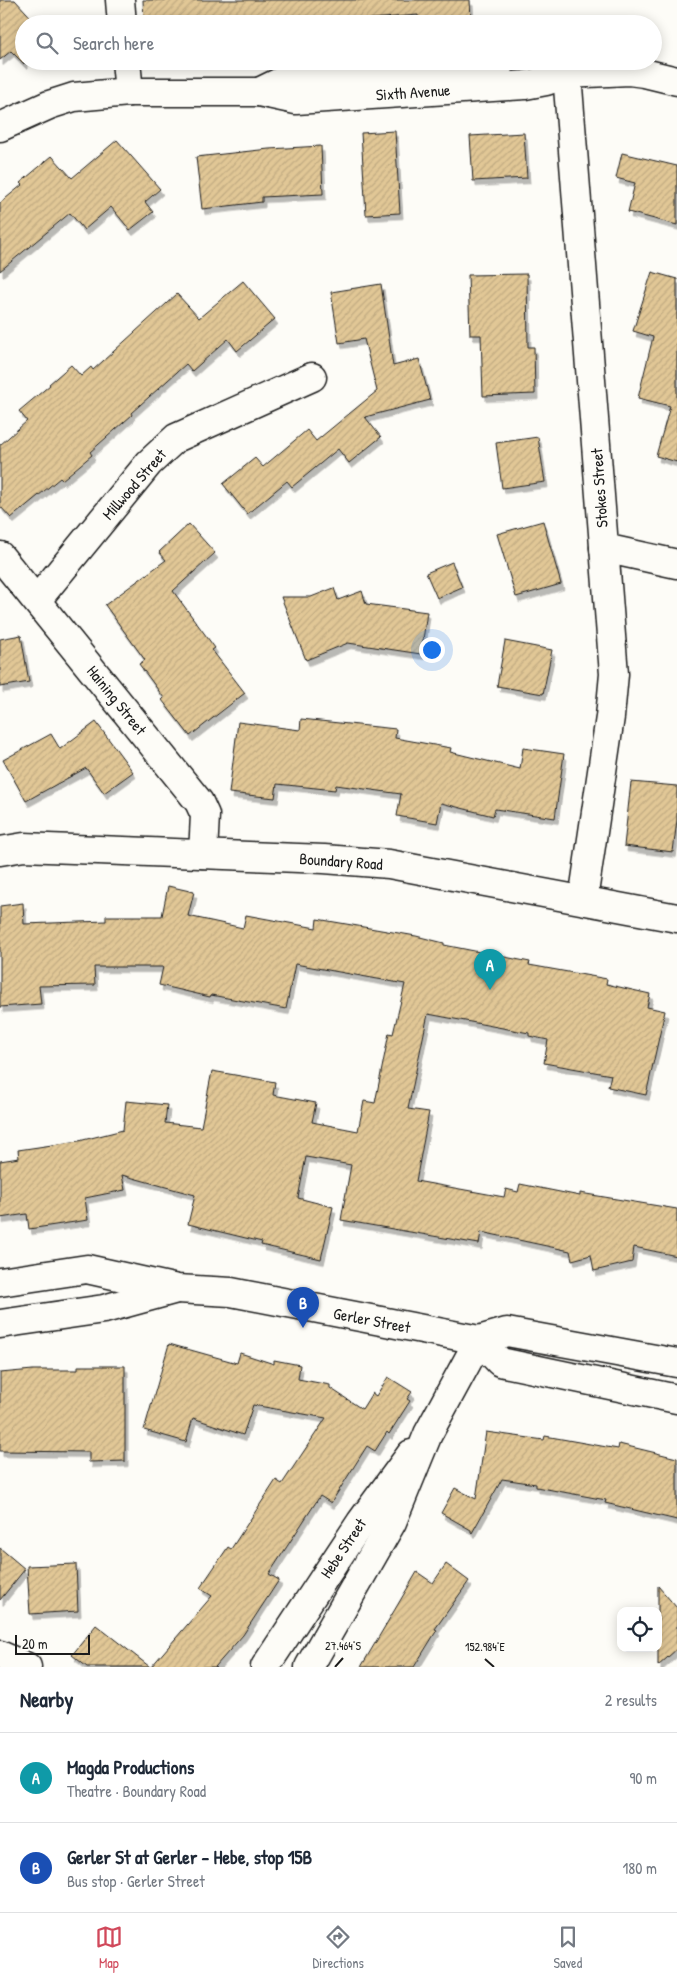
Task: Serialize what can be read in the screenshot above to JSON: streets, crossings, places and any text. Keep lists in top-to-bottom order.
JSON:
{
  "streets": {
    "street": [
      "Sixth Avenue",
      "Millwood Street",
      "Stokes Street",
      "Haining Street",
      "Boundary Road",
      "Gerler Street",
      "Hebe Street"
    ]
  },
  "crossings": [
    ["Sixth Avenue", "Stokes Street"],
    ["Millwood Street", "Haining Street"],
    ["Stokes Street", "Boundary Road"],
    ["Haining Street", "Boundary Road"],
    ["Gerler Street", "Hebe Street"]
  ],
  "scale_bar": "20 m",
  "page": {
    "search": "Search here",
    "pins": ["A", "B"],
    "scale": "20 m",
    "heading": ["Nearby", "2 results"],
    "list": [
      {
        "mark": "A",
        "name": "Magda Productions",
        "note": "Theatre · Boundary Road",
        "value": "90 m"
      },
      {
        "mark": "B",
        "name": "Gerler St at Gerler - Hebe, stop 15B",
        "note": "Bus stop · Gerler Street",
        "value": "180 m"
      }
    ],
    "nav": ["Map", "Directions", "Saved"]
  },
  "coordinates": ["27.464°S", "152.984°E"]
}
